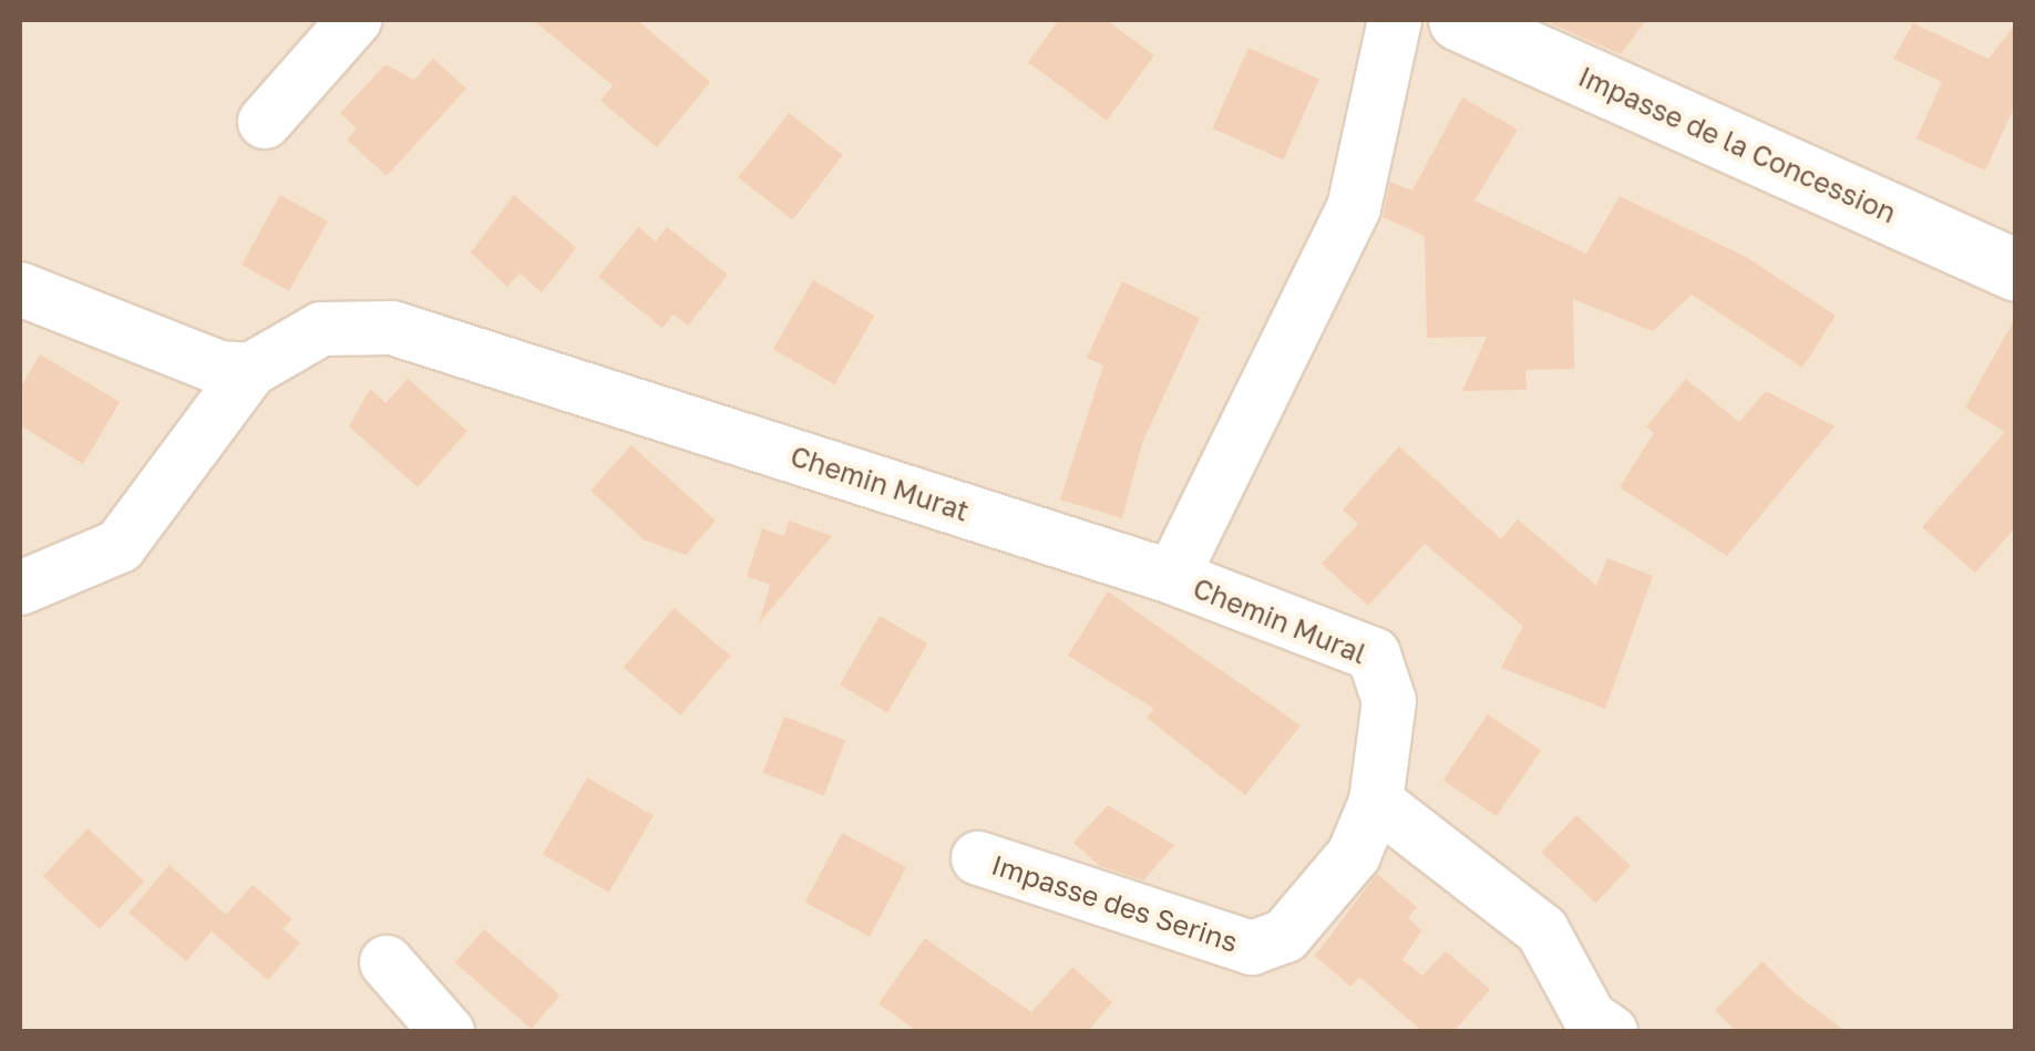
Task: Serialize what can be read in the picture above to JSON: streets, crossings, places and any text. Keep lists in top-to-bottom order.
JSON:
{
  "streets": {
    "street": [
      "Impasse de la Concession",
      "Chemin Murat",
      "Chemin Mural",
      "Impasse des Serins"
    ]
  },
  "crossings": [
    ["Chemin Murat", "Chemin Mural"],
    ["Chemin Mural", "Impasse des Serins"]
  ]
}
